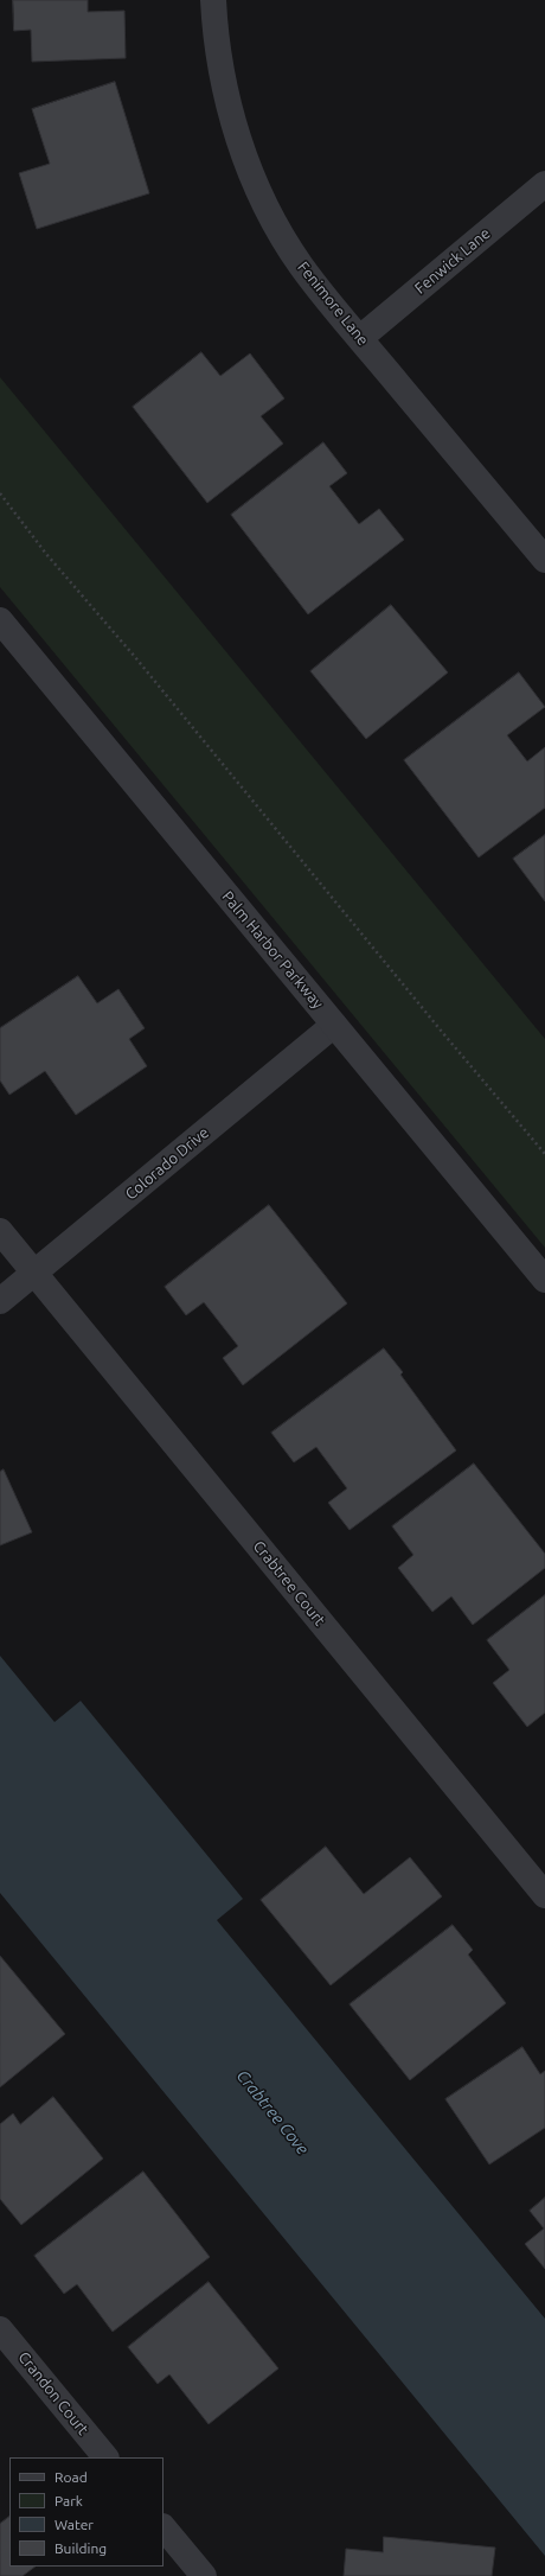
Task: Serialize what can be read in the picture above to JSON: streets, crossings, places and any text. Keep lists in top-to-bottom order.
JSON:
{
  "streets": {
    "street": [
      "Fenwick Lane",
      "Fenimore Lane",
      "Palm Harbor Parkway",
      "Colorado Drive",
      "Crabtree Court",
      "Crandon Court"
    ]
  },
  "crossings": [
    ["Fenwick Lane", "Fenimore Lane"],
    ["Palm Harbor Parkway", "Colorado Drive"],
    ["Colorado Drive", "Crabtree Court"]
  ],
  "water": ["Crabtree Cove"],
  "legend": [
    "Road",
    "Park",
    "Water",
    "Building"
  ]
}
